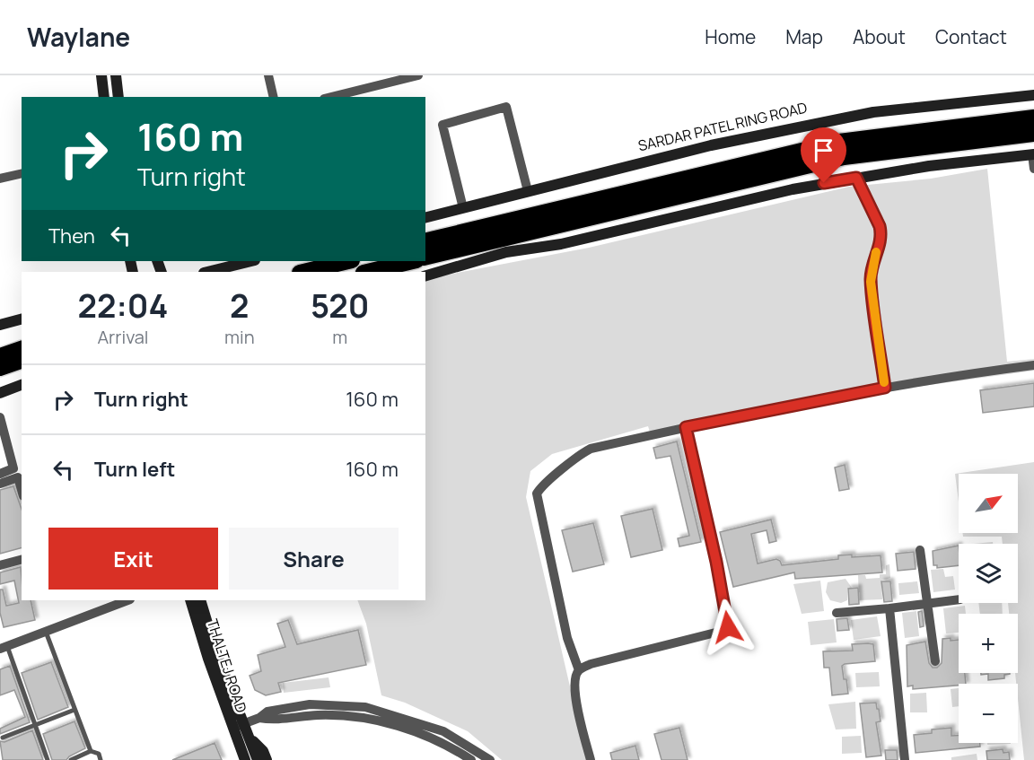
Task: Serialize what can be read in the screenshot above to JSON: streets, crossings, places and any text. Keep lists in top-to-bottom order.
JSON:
{
  "streets": {
    "street": ["SARDAR PATEL RING ROAD", "THALTEJ ROAD"]
  },
  "north": "top right",
  "page": {
    "header": "Waylane",
    "nav": [
      "Home",
      "Map",
      "About",
      "Contact"
    ],
    "turn": ["160 m", "Turn right"],
    "then": "Then",
    "eta": [
      "22:04",
      "Arrival",
      "2",
      "min",
      "520",
      "m"
    ],
    "list": [
      {
        "name": "Turn right",
        "value": "160 m"
      },
      {
        "name": "Turn left",
        "value": "160 m"
      }
    ],
    "map_buttons": ["+", "−"],
    "buttons": ["Exit", "Share"]
  }
}
